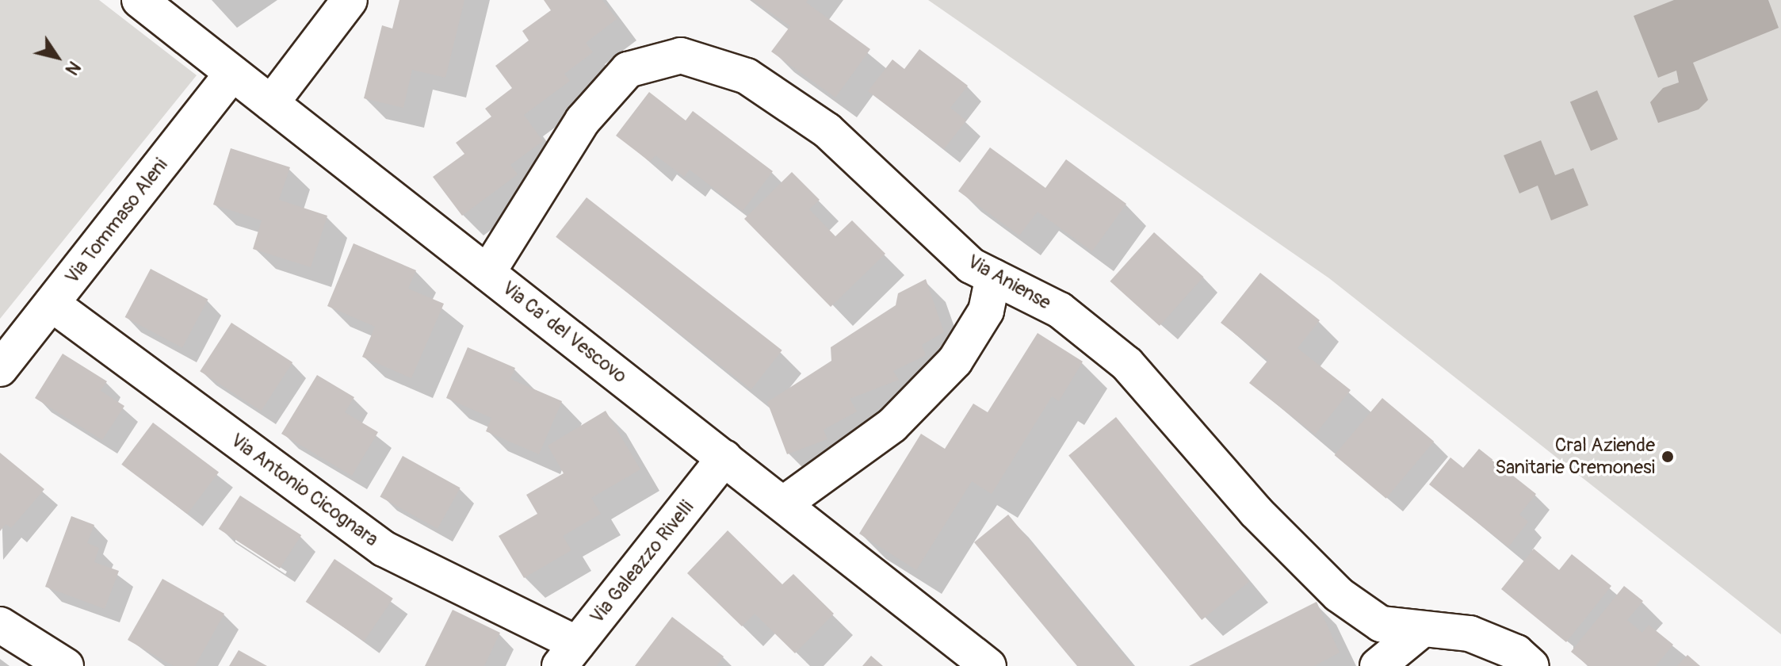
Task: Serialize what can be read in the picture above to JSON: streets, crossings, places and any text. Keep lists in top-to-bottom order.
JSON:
{
  "streets": {
    "street": [
      "Via Tommaso Aleni",
      "Via Aniense",
      "Via Ca' del Vescovo",
      "Via Antonio Cicognara",
      "Via Galeazzo Rivelli"
    ]
  },
  "crossings": [
    ["Via Tommaso Aleni", "Via Ca' del Vescovo"],
    ["Via Tommaso Aleni", "Via Antonio Cicognara"],
    ["Via Aniense", "Via Ca' del Vescovo"],
    ["Via Ca' del Vescovo", "Via Galeazzo Rivelli"],
    ["Via Antonio Cicognara", "Via Galeazzo Rivelli"]
  ],
  "places": ["Cral Aziende Sanitarie Cremonesi"],
  "north": "bottom right"
}
